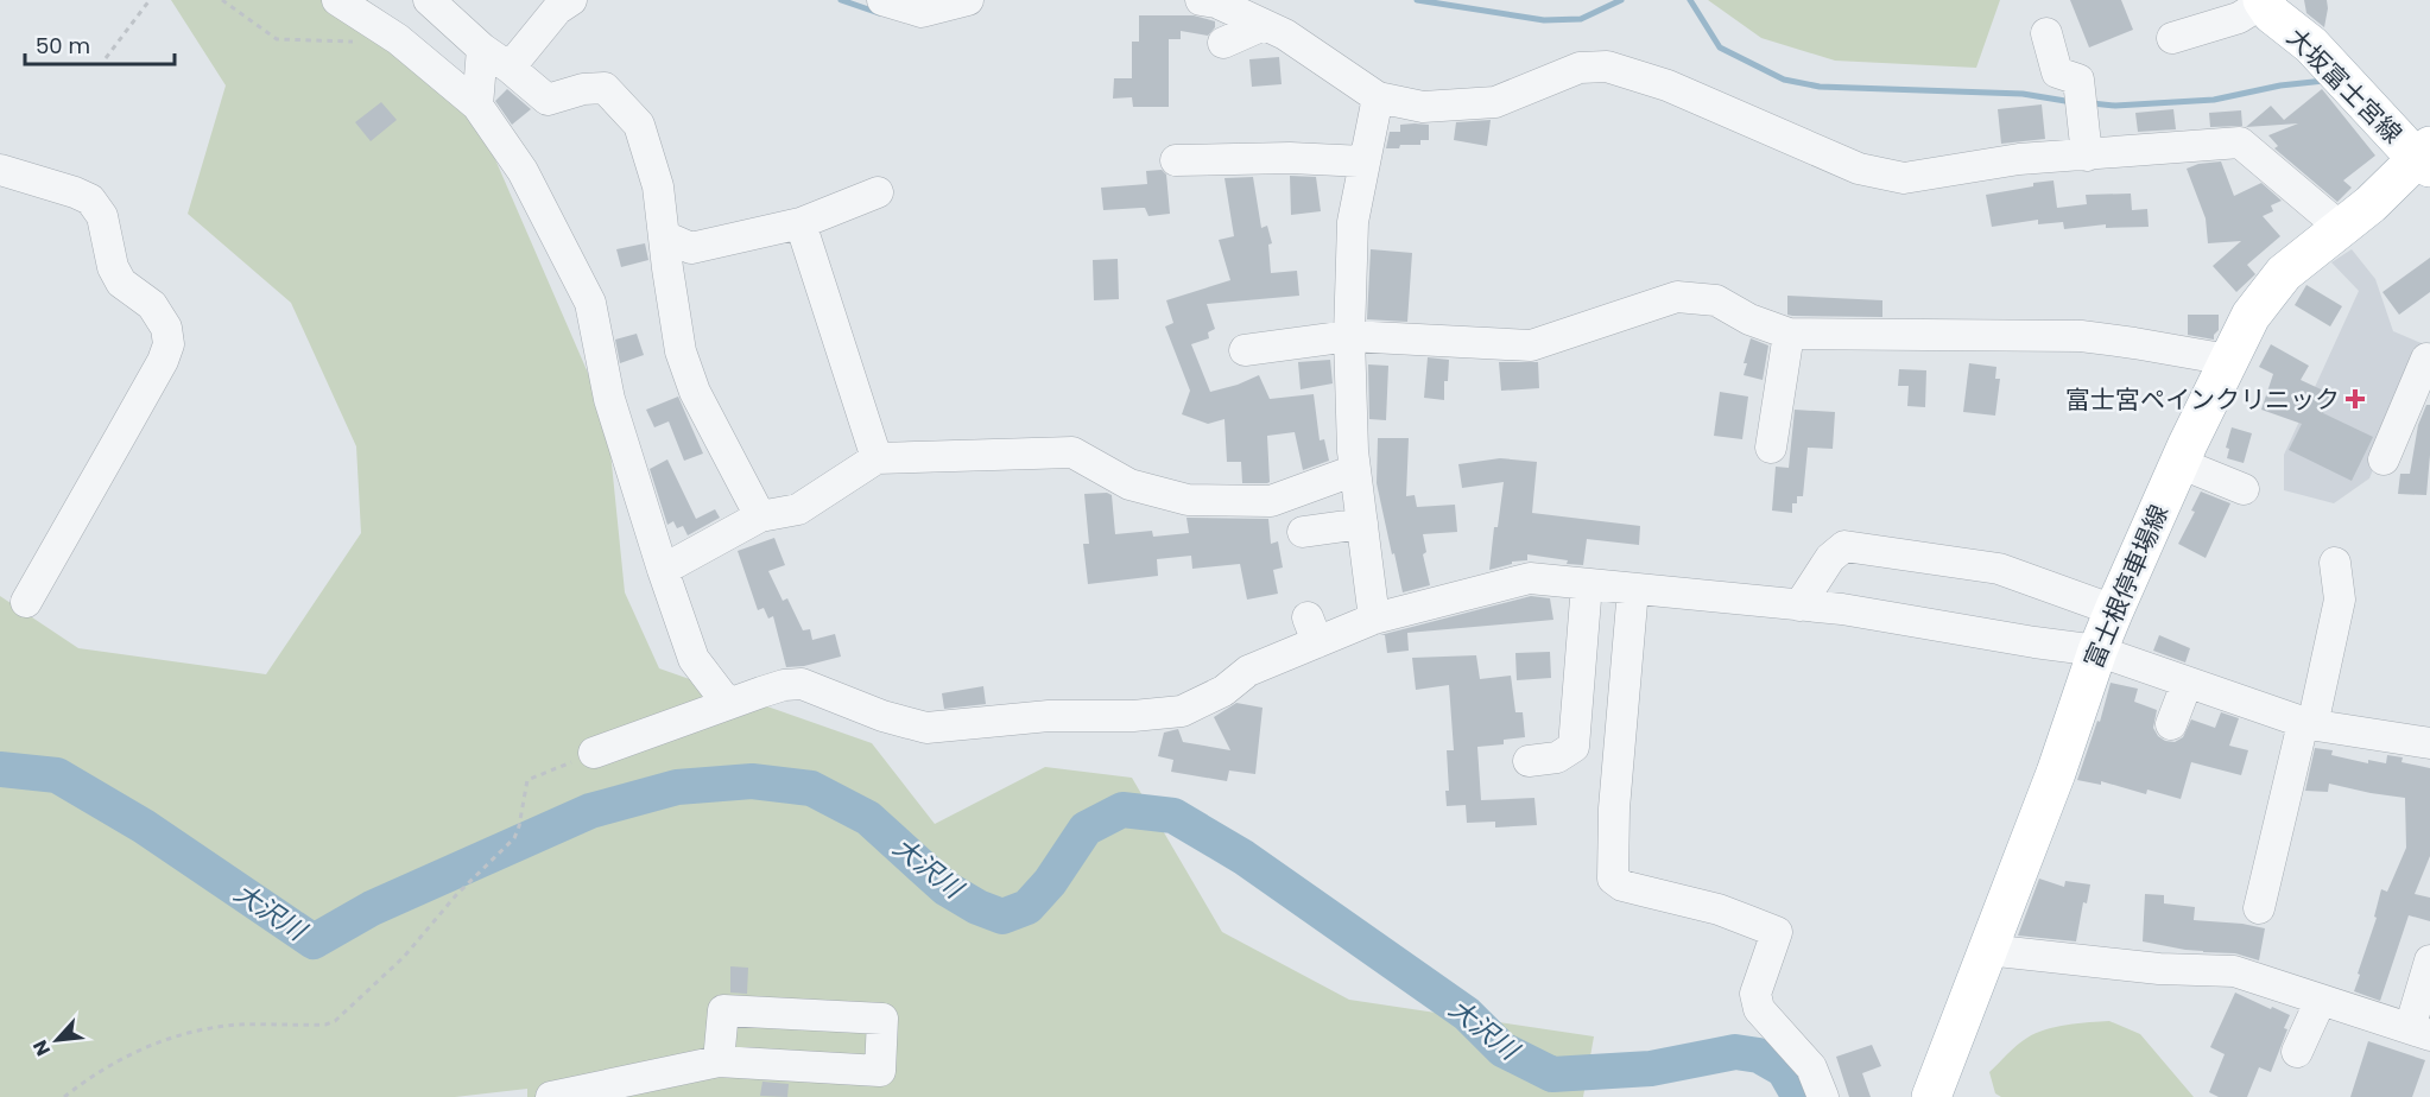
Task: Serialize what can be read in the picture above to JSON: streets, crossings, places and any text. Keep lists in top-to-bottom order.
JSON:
{
  "streets": {
    "main road": ["大坂富士宮線", "富士根停車場線"]
  },
  "crossings": [
    ["大坂富士宮線", "富士根停車場線"]
  ],
  "water": ["大沢川"],
  "places": {
    "health": ["富士宮ペインクリニック"]
  },
  "scale_bar": "50 m",
  "north": "bottom left"
}
